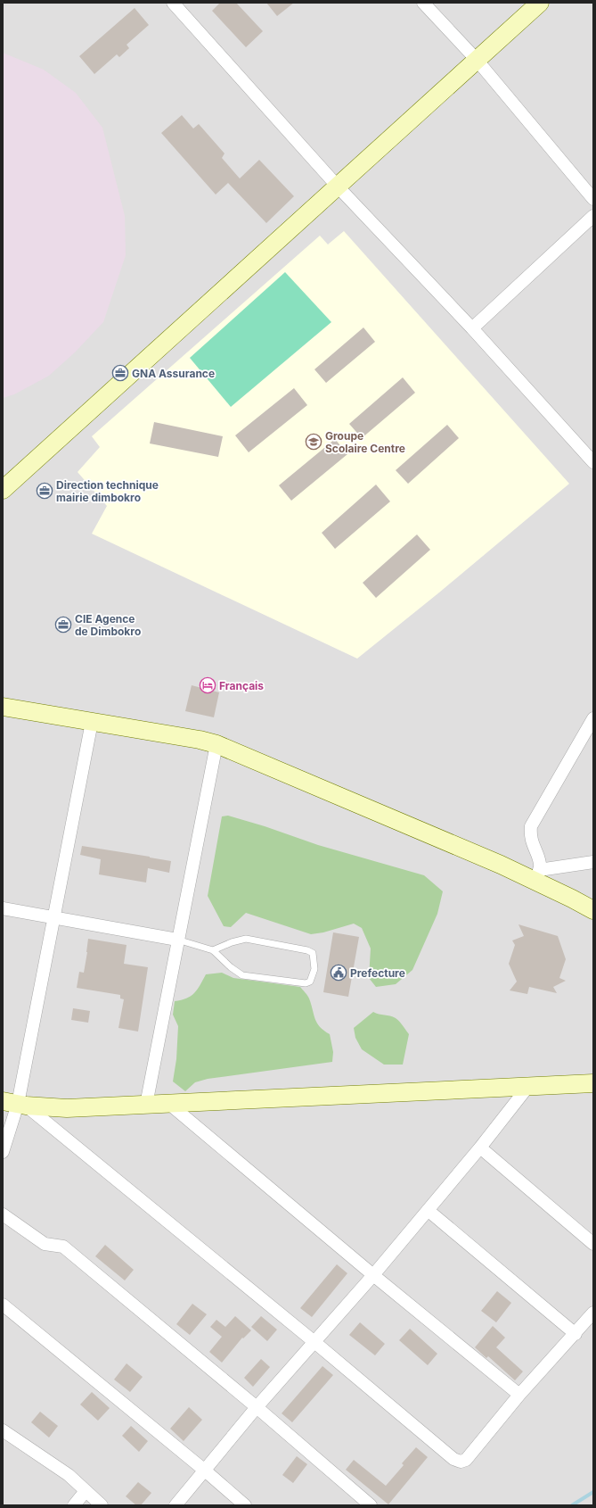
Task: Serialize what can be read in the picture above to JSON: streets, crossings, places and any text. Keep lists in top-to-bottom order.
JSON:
{
  "places": {
    "office": ["GNA Assurance", "Direction technique mairie dimbokro", "CIE Agence de Dimbokro"],
    "school or university": ["Groupe Scolaire Centre"],
    "hotel": ["Français"],
    "public building": ["Prefecture"]
  }
}
